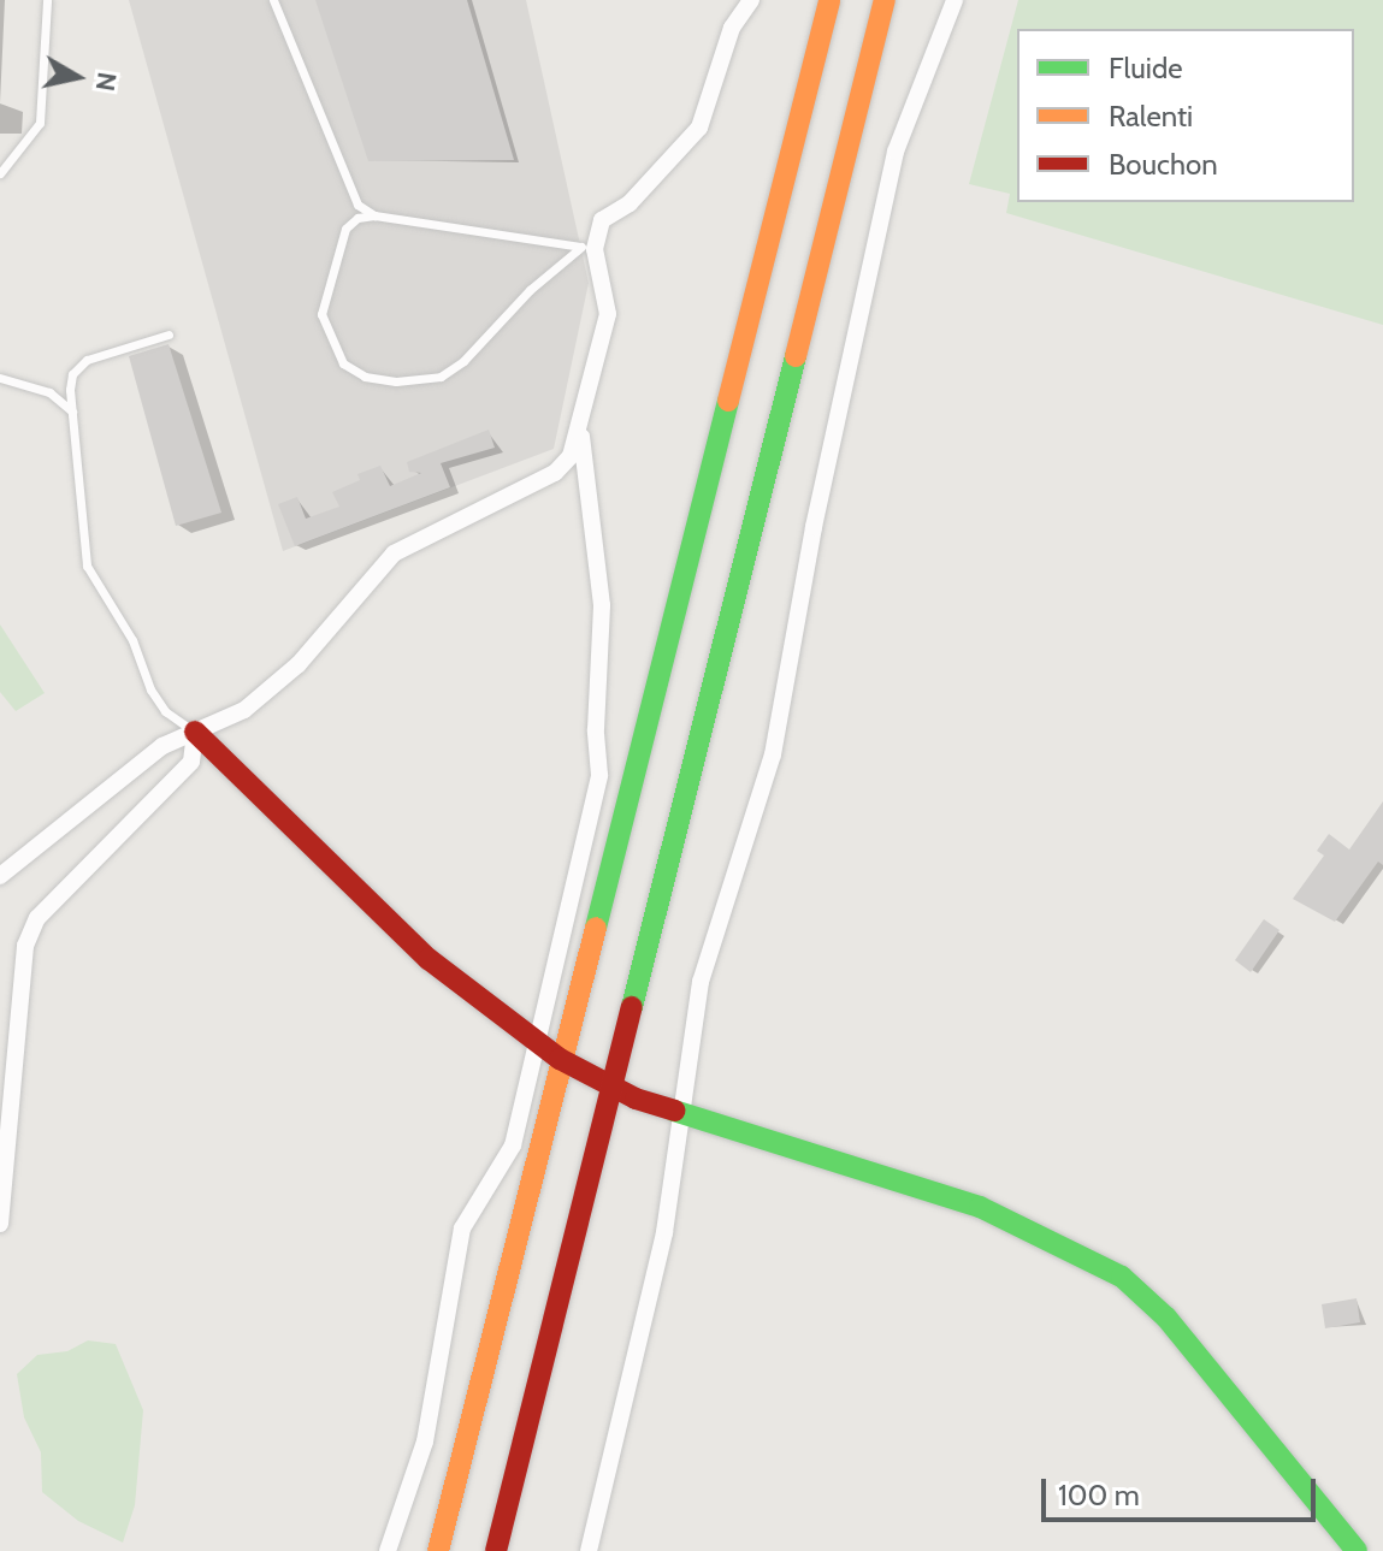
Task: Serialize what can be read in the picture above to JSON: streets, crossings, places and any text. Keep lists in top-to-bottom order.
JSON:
{
  "legend": ["Fluide", "Ralenti", "Bouchon"],
  "scale_bar": "100 m",
  "north": "right"
}
